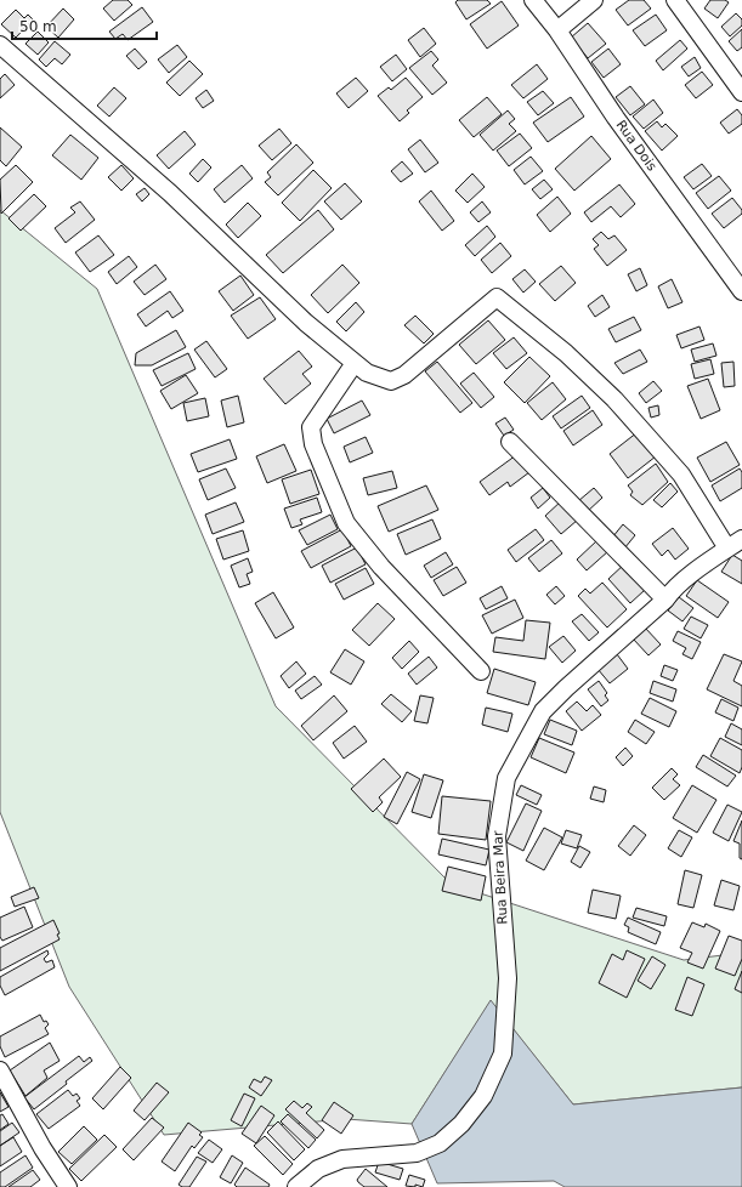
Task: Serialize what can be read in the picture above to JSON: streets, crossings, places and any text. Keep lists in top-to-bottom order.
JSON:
{
  "streets": {
    "street": ["Rua Dois", "Rua Beira Mar"]
  },
  "scale_bar": "50 m"
}
